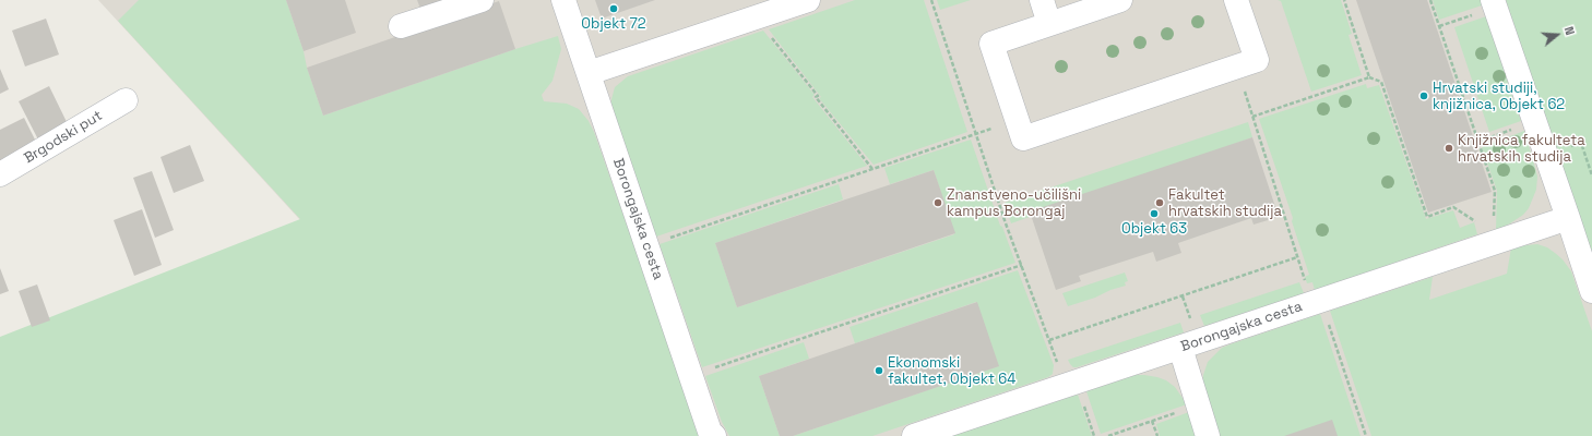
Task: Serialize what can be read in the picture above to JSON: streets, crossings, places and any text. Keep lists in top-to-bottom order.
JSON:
{
  "streets": {
    "street": ["Brgodski put", "Borongajska cesta"]
  },
  "places": [
    "Objekt 72",
    "Hrvatski studiji, knjižnica, Objekt 62",
    "Knjižnica fakulteta hrvatskih studija",
    "Znanstveno-učilišni kampus Borongaj",
    "Fakultet hrvatskih studija",
    "Objekt 63",
    "Ekonomski fakultet, Objekt 64"
  ],
  "north": "right"
}
